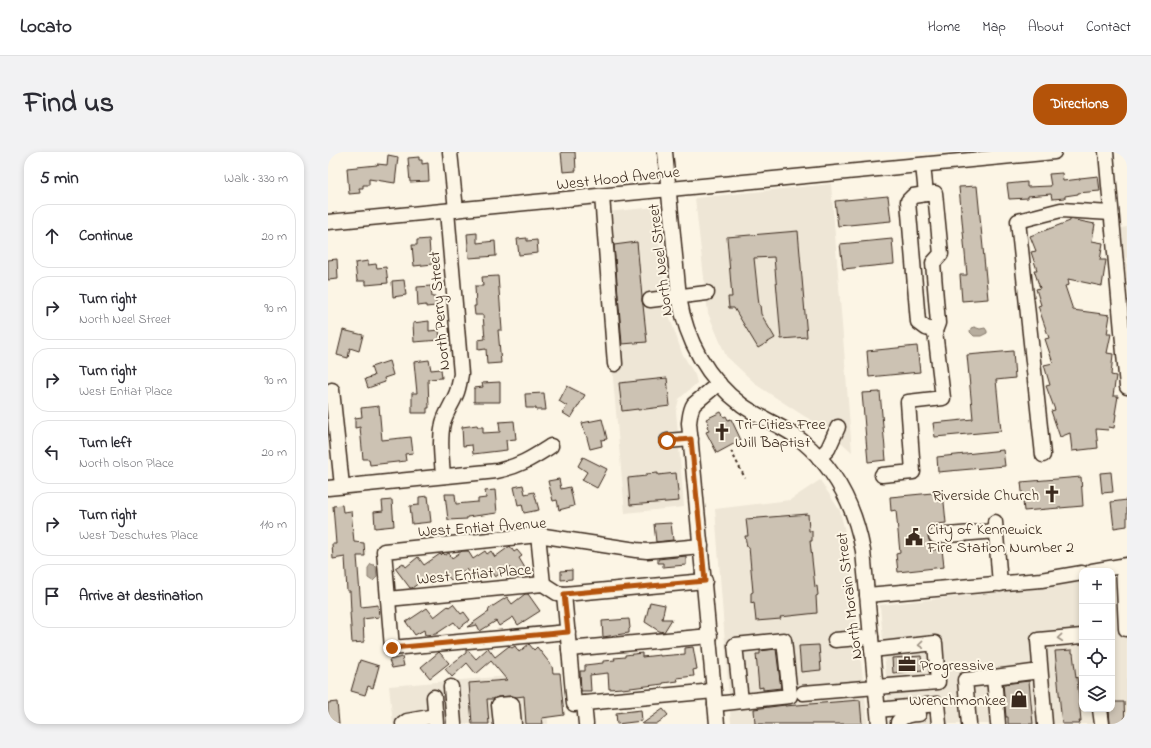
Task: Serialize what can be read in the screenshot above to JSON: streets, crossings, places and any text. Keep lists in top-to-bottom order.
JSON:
{
  "streets": {
    "street": [
      "West Hood Avenue",
      "North Neel Street",
      "North Perry Street",
      "West Entiat Avenue",
      "West Entiat Place",
      "North Morain Street"
    ]
  },
  "crossings": [
    ["West Hood Avenue", "North Neel Street"],
    ["West Hood Avenue", "North Perry Street"],
    ["North Neel Street", "North Morain Street"],
    ["West Entiat Avenue", "West Entiat Place"]
  ],
  "places": {
    "church": ["Tri-Cities Free Will Baptist", "Riverside Church"],
    "public building": ["City of Kennewick Fire Station Number 2"],
    "office": ["Progressive"],
    "shop": ["Wrenchmonkee"]
  },
  "page": {
    "header": "Locato",
    "nav": [
      "Home",
      "Map",
      "About",
      "Contact"
    ],
    "title": "Find us",
    "buttons": "Directions",
    "heading": ["5 min", "Walk · 330 m"],
    "list": [
      ["Continue", "20 m"],
      ["Turn right", "North Neel Street", "90 m"],
      ["Turn right", "West Entiat Place", "90 m"],
      ["Turn left", "North Olson Place", "20 m"],
      ["Turn right", "West Deschutes Place", "110 m"],
      "Arrive at destination"
    ],
    "map_buttons": ["+", "−"]
  }
}
